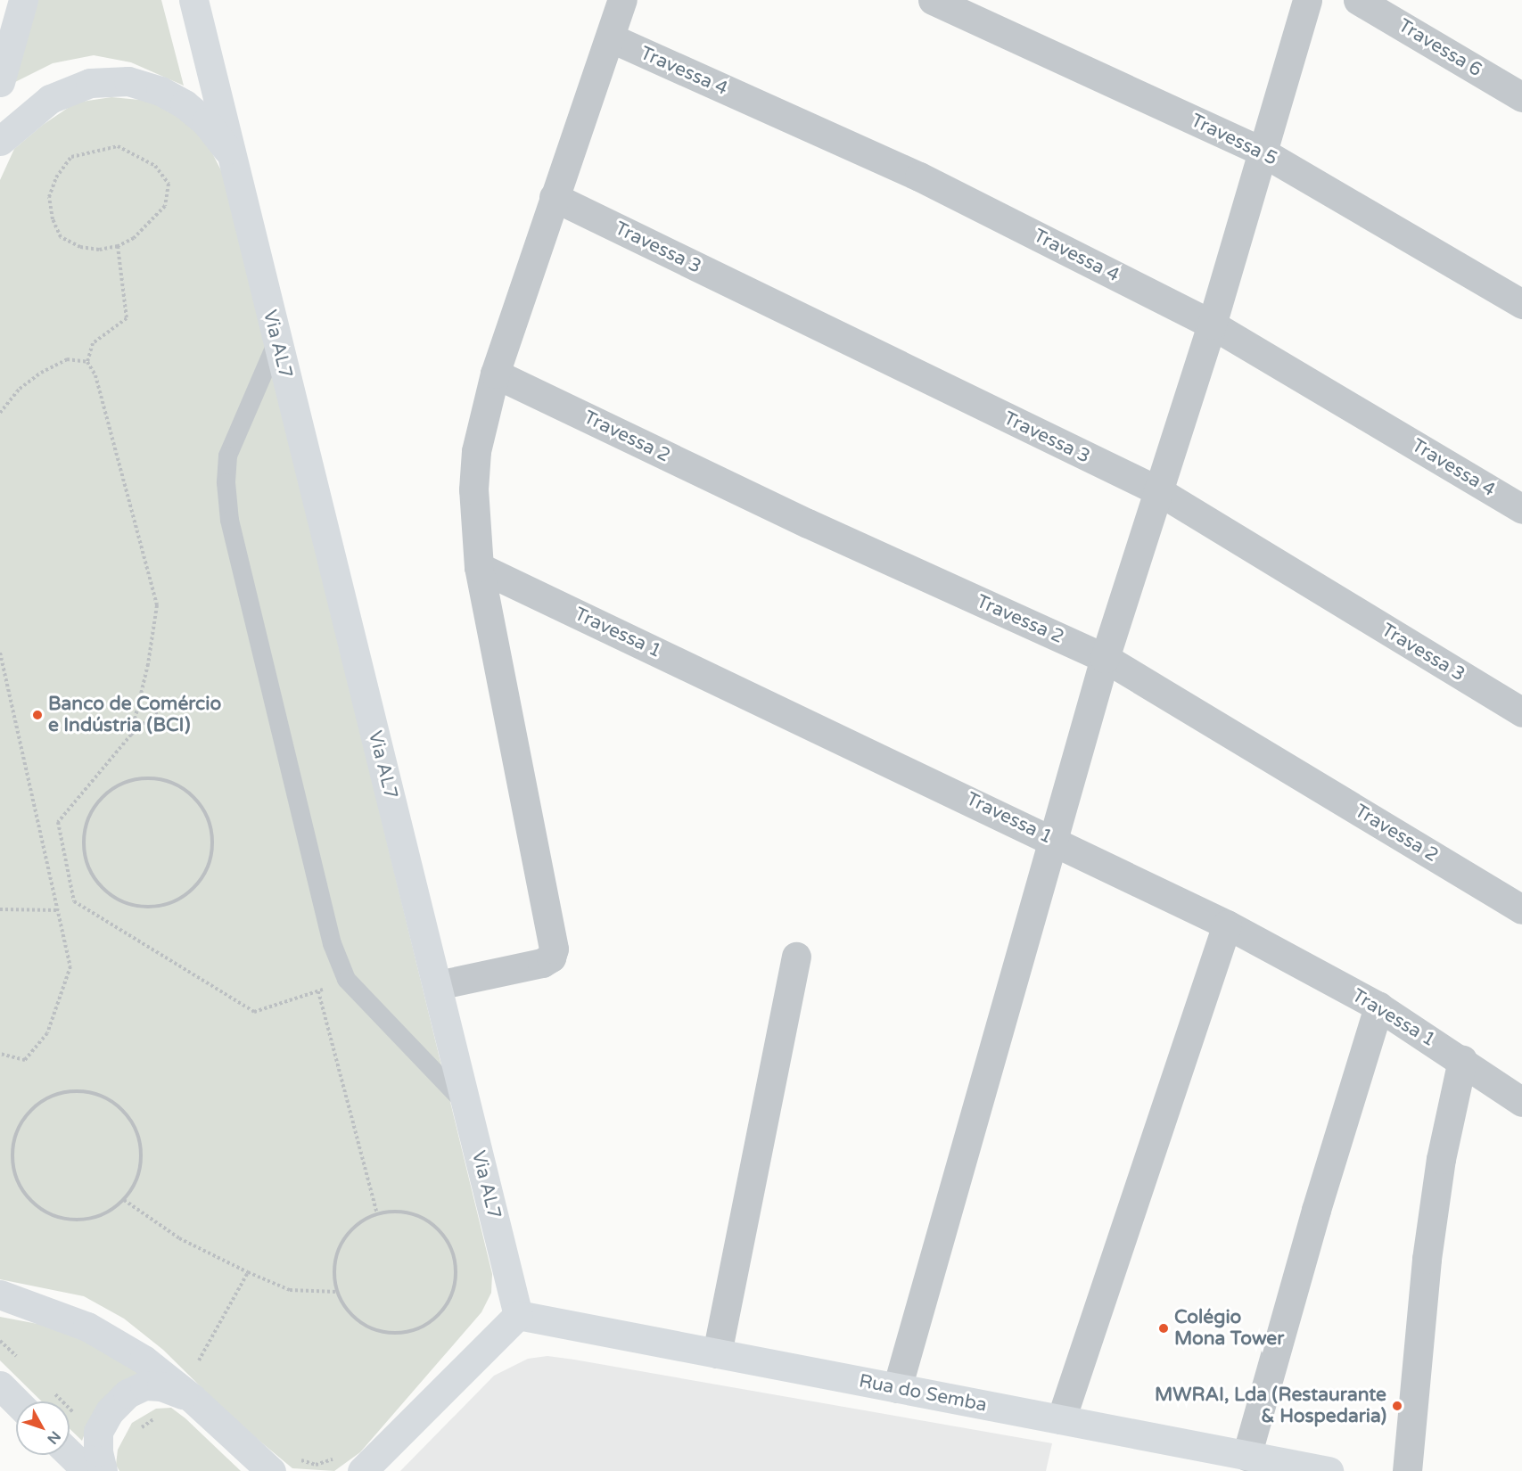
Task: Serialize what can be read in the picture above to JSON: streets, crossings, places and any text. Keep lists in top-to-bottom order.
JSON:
{
  "streets": {
    "street": [
      "Travessa 6",
      "Travessa 4",
      "Travessa 5",
      "Travessa 3",
      "Via AL7",
      "Travessa 2",
      "Travessa 1",
      "Rua do Semba"
    ]
  },
  "crossings": [
    ["Via AL7", "Rua do Semba"]
  ],
  "places": ["Banco de Comércio e Indústria (BCI)", "Colégio Mona Tower", "MWRAI, Lda (Restaurante & Hospedaria)"],
  "north": "bottom right"
}
